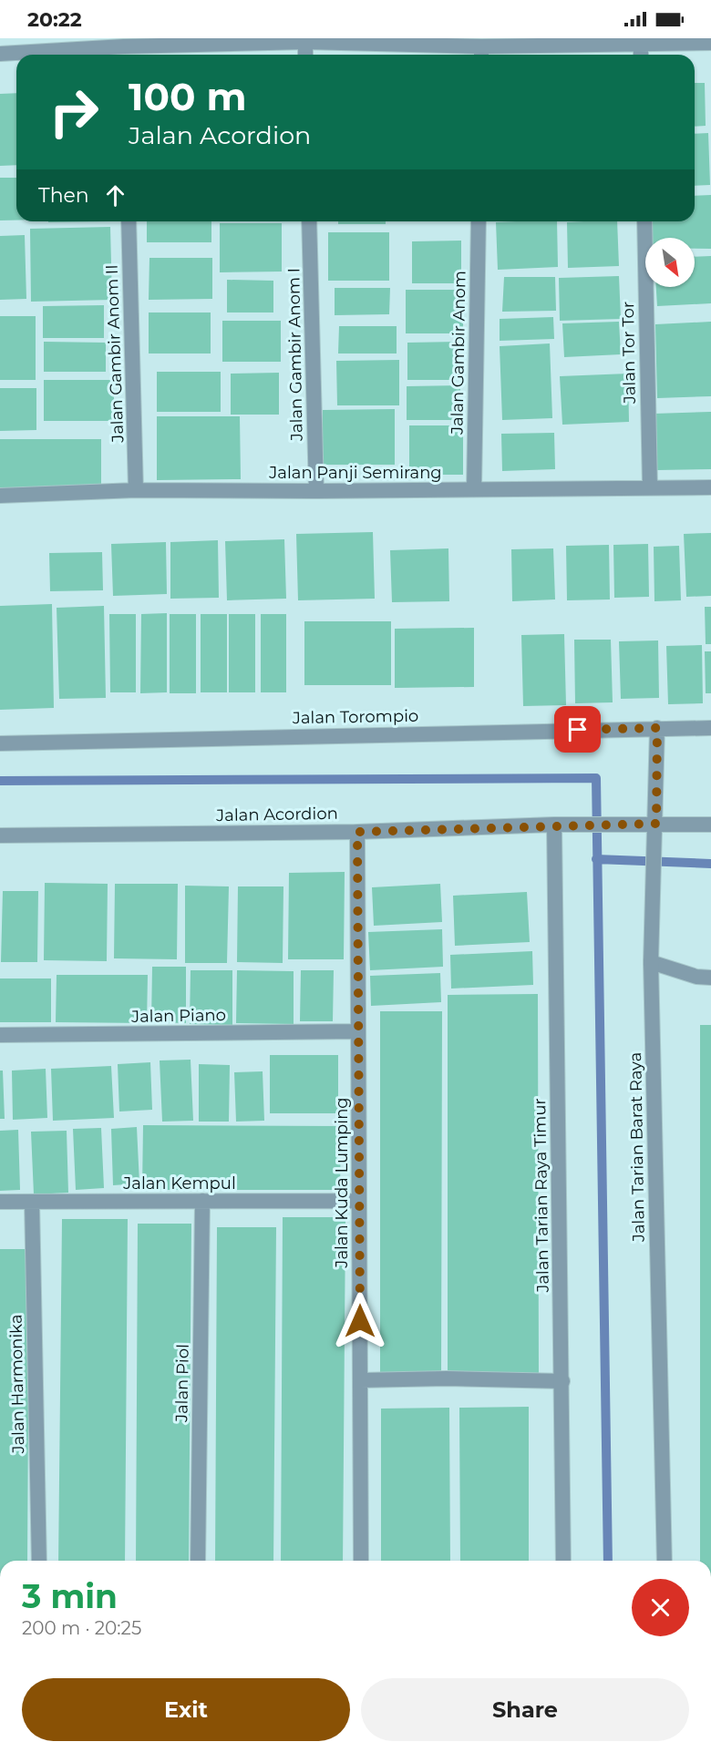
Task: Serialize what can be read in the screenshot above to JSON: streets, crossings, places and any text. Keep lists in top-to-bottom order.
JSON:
{
  "streets": {
    "street": [
      "Jalan Gambir Anom",
      "Jalan Tor Tor",
      "Jalan Gambir Anom II",
      "Jalan Gambir Anom I",
      "Jalan Panji Semirang",
      "Jalan Torompio",
      "Jalan Acordion",
      "Jalan Piano",
      "Jalan Tarian Barat Raya",
      "Jalan Kuda Lumping",
      "Jalan Kempul",
      "Jalan Tarian Raya Timur",
      "Jalan Piol",
      "Jalan Harmonika"
    ]
  },
  "crossings": [
    ["Jalan Gambir Anom", "Jalan Panji Semirang"],
    ["Jalan Tor Tor", "Jalan Panji Semirang"],
    ["Jalan Gambir Anom II", "Jalan Panji Semirang"],
    ["Jalan Gambir Anom I", "Jalan Panji Semirang"],
    ["Jalan Torompio", "Jalan Tarian Barat Raya"],
    ["Jalan Acordion", "Jalan Kuda Lumping"],
    ["Jalan Acordion", "Jalan Tarian Raya Timur"],
    ["Jalan Piano", "Jalan Kuda Lumping"],
    ["Jalan Kuda Lumping", "Jalan Kempul"],
    ["Jalan Kempul", "Jalan Piol"],
    ["Jalan Kempul", "Jalan Harmonika"]
  ],
  "north": "bottom right",
  "page": {
    "status": "20:22",
    "turn": ["100 m", "Jalan Acordion"],
    "then": "Then",
    "heading": ["3 min", "200 m · 20:25"],
    "buttons": ["Exit", "Share"]
  }
}
